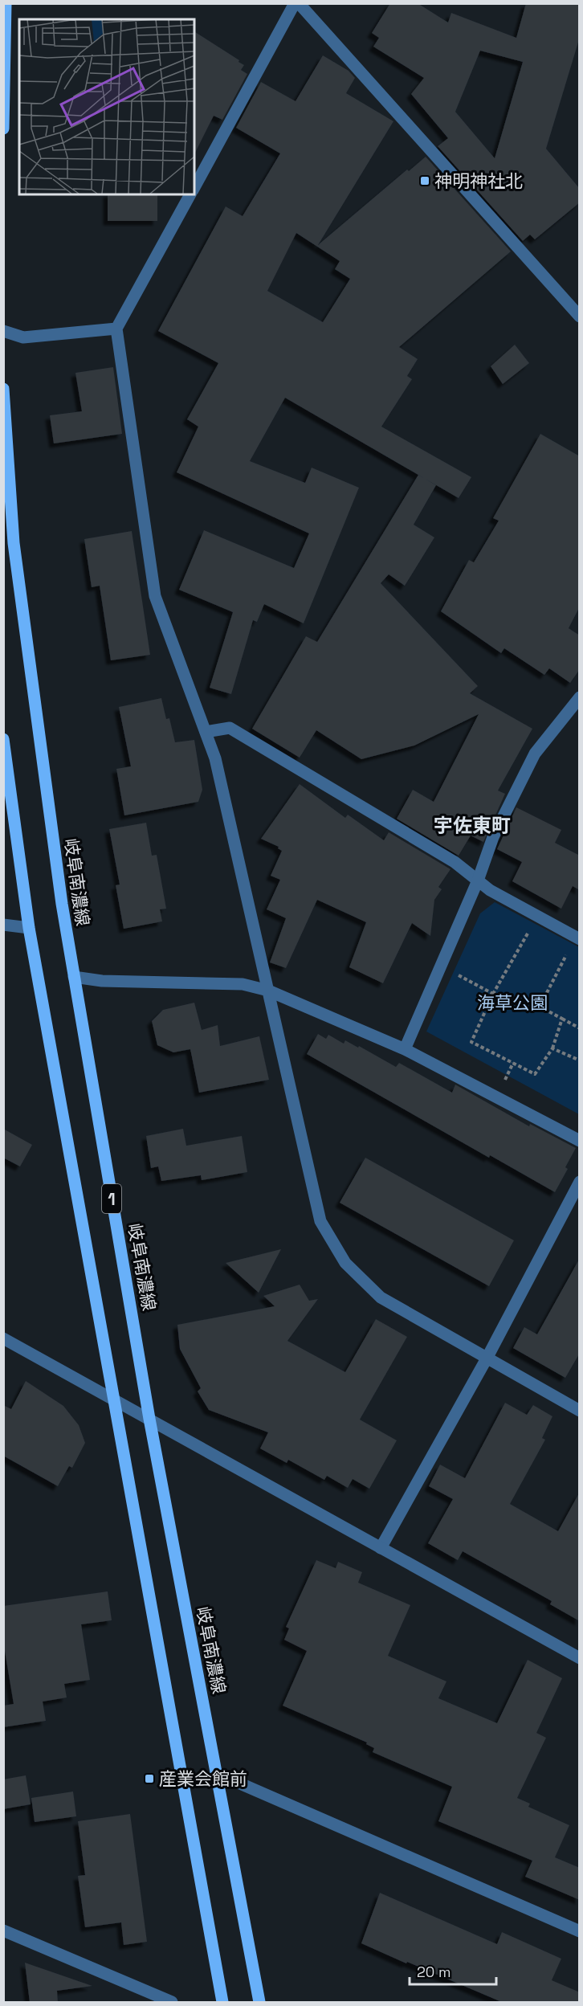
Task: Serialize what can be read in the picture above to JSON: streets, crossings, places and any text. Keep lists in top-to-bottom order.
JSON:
{
  "streets": {
    "main road": ["岐阜南濃線", "1"]
  },
  "districts": ["宇佐東町"],
  "parks": ["海草公園"],
  "places": {
    "transit": ["神明神社北", "産業会館前"]
  },
  "scale_bar": "20 m"
}
